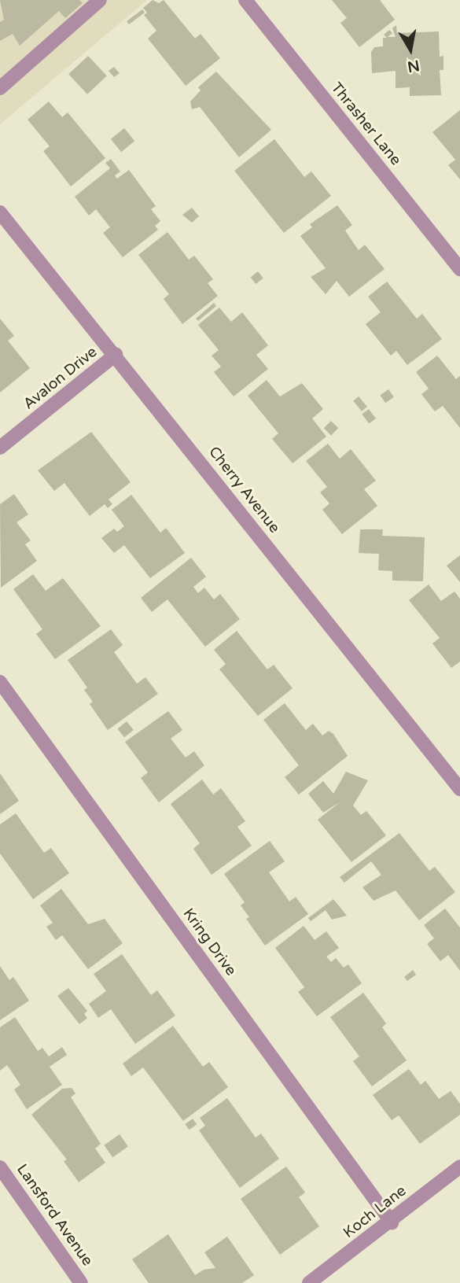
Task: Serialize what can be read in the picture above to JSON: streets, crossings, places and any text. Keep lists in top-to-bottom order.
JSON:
{
  "streets": {
    "street": [
      "Thrasher Lane",
      "Avalon Drive",
      "Cherry Avenue",
      "Kring Drive",
      "Koch Lane",
      "Lansford Avenue"
    ]
  },
  "crossings": [
    ["Avalon Drive", "Cherry Avenue"],
    ["Kring Drive", "Koch Lane"]
  ],
  "north": "bottom"
}
